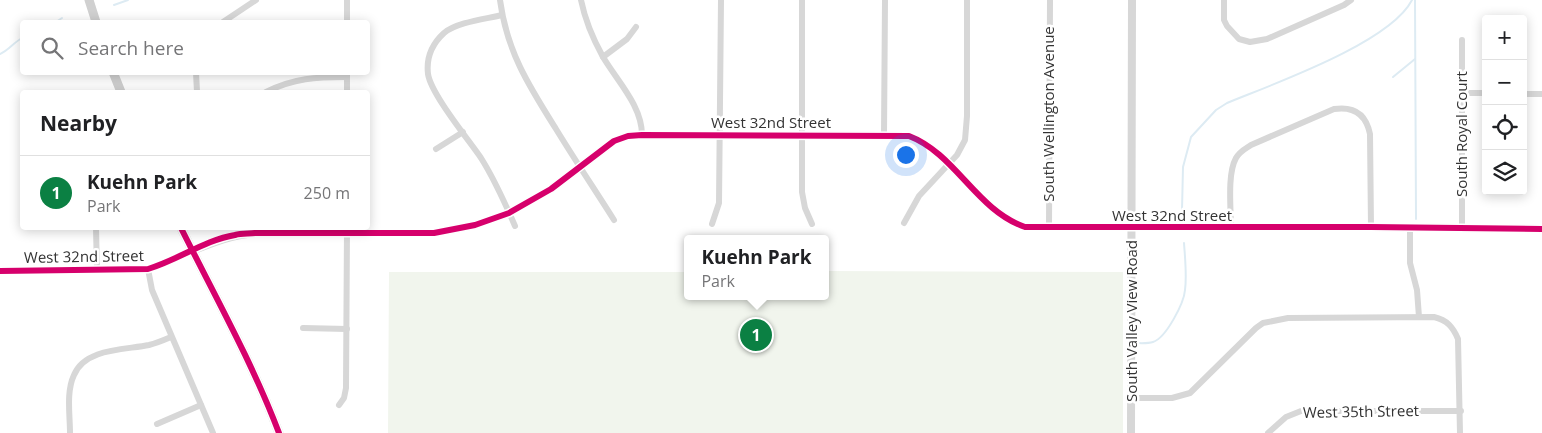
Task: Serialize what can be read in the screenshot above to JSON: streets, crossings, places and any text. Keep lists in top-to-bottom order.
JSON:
{
  "streets": {
    "street": [
      "South Wellington Avenue",
      "West 32nd Street",
      "South Royal Court",
      "South Valley View Road",
      "West 35th Street"
    ]
  },
  "crossings": [
    ["South Wellington Avenue", "West 32nd Street"],
    ["West 32nd Street", "South Royal Court"],
    ["West 32nd Street", "South Valley View Road"]
  ],
  "page": {
    "map_buttons": ["+", "−"],
    "search": "Search here",
    "heading": "Nearby",
    "list": [
      {
        "mark": "1",
        "name": "Kuehn Park",
        "note": "Park",
        "value": "250 m"
      }
    ],
    "popup": ["Kuehn Park", "Park"],
    "pins": "1"
  }
}
